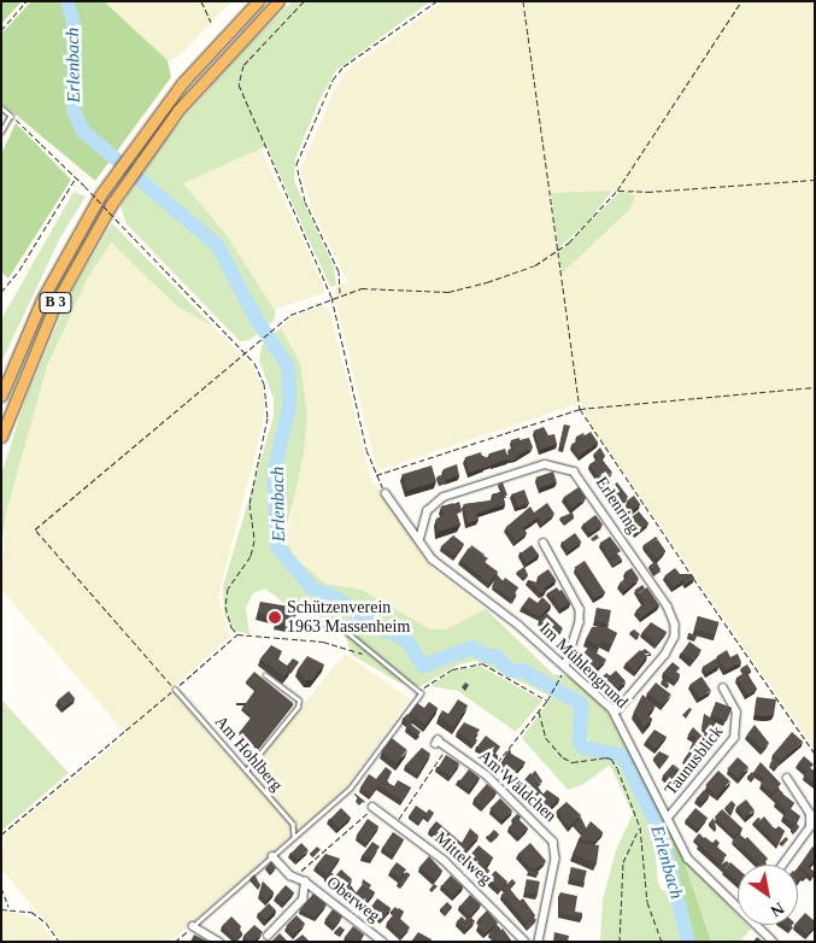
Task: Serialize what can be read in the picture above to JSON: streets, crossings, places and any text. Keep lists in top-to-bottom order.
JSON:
{
  "streets": {
    "highway": ["B 3"],
    "street": [
      "Erlenring",
      "Im Mühlengrund",
      "Taunusblick",
      "Am Wäldchen",
      "Mittelweg",
      "Oberweg"
    ],
    "lane": ["Am Hohlberg"]
  },
  "crossings": [
    ["Erlenring", "Im Mühlengrund"],
    ["Im Mühlengrund", "Taunusblick"]
  ],
  "water": ["Erlenbach"],
  "places": ["Schützenverein 1963 Massenheim"],
  "north": "bottom right"
}
